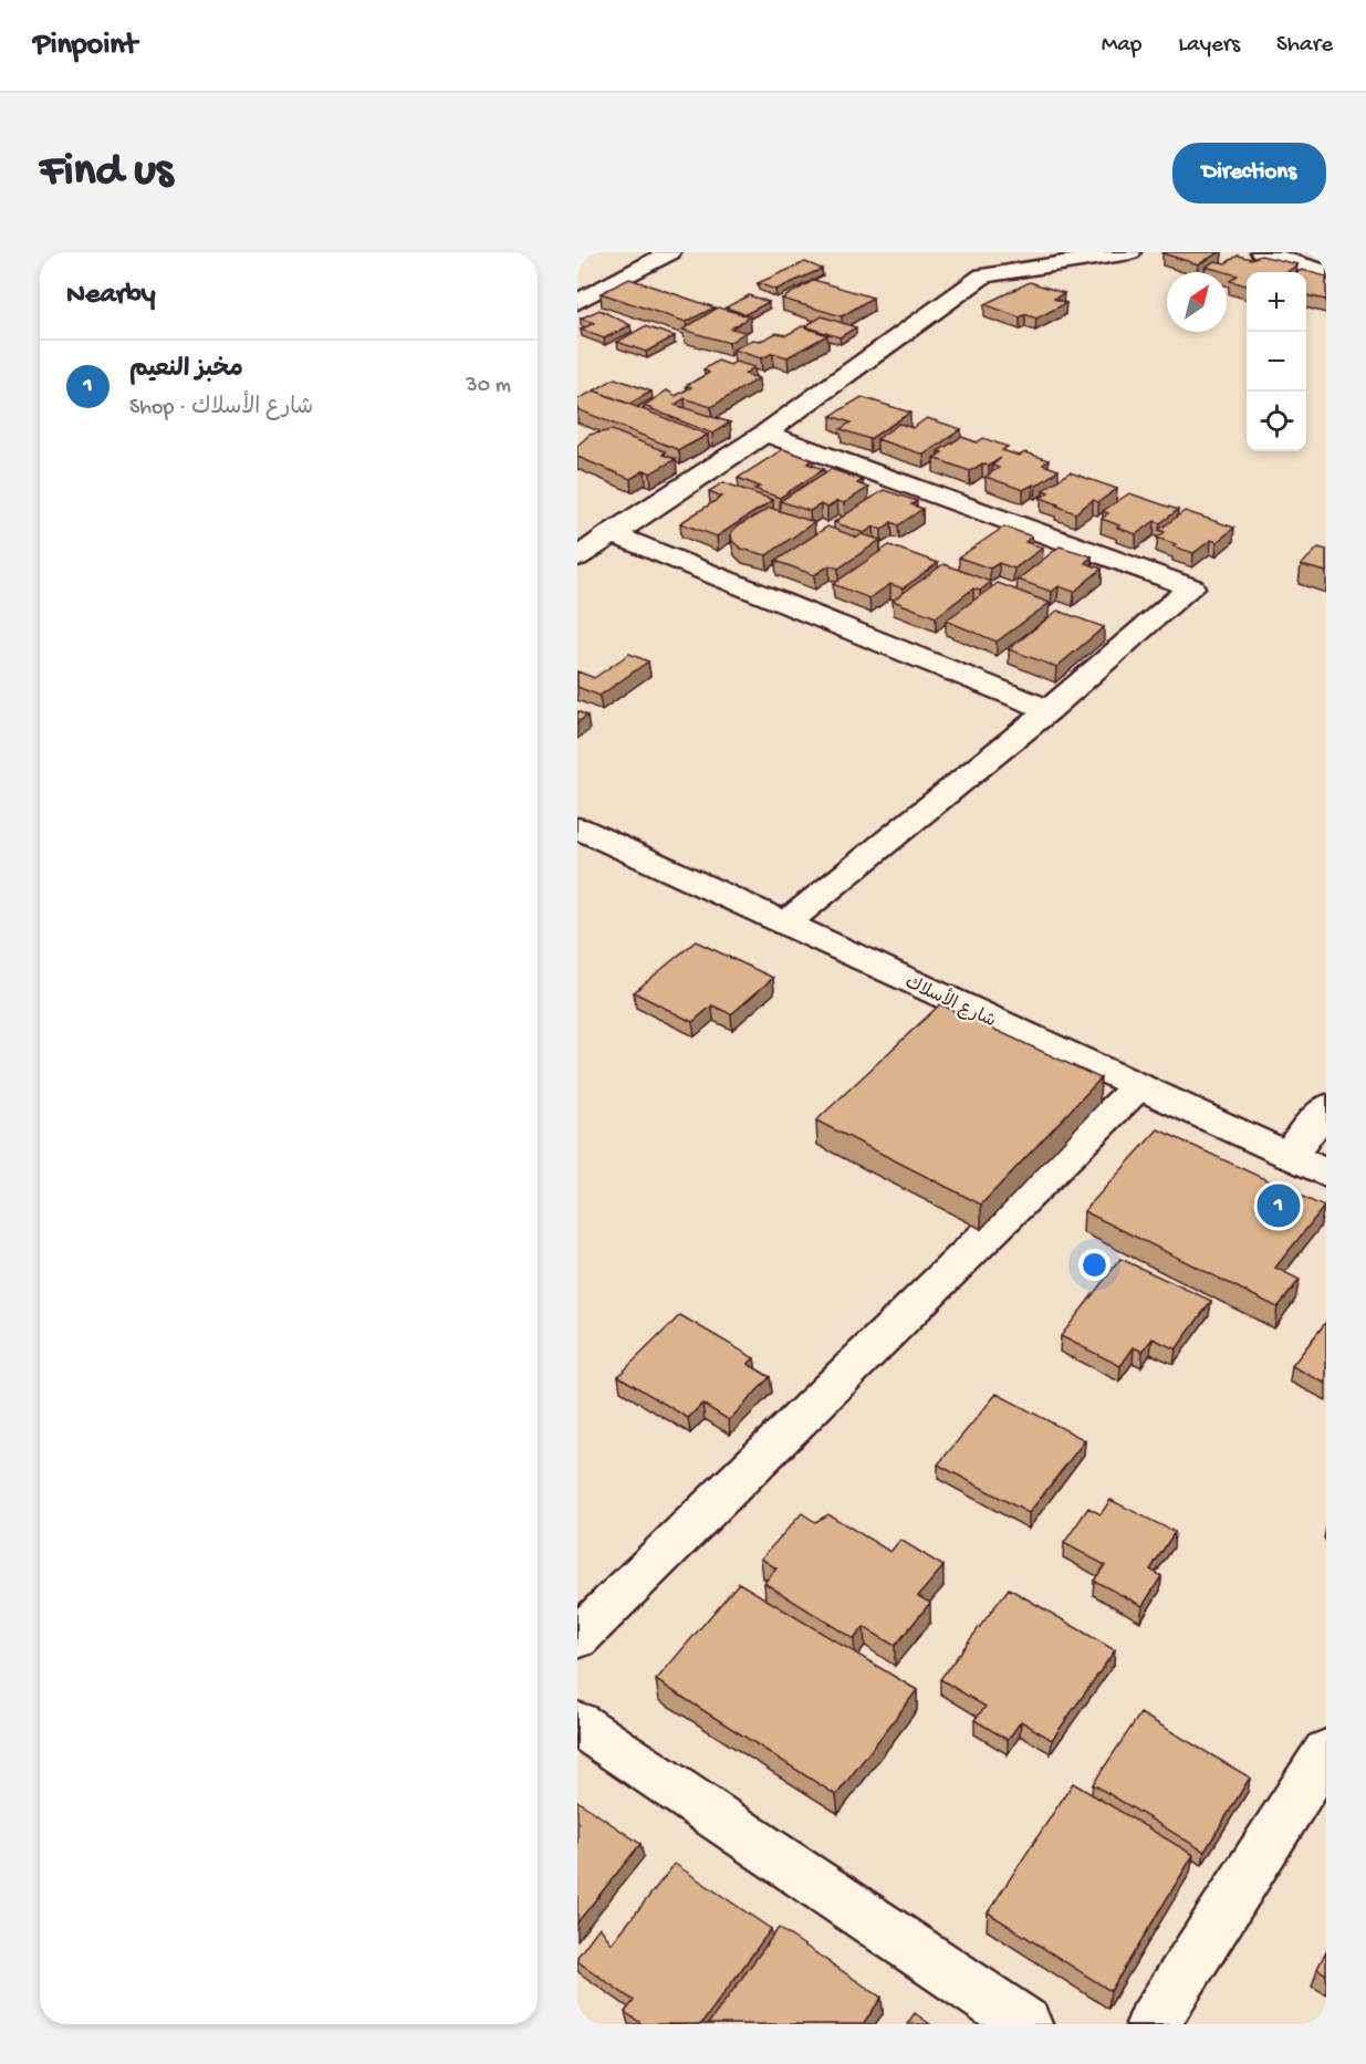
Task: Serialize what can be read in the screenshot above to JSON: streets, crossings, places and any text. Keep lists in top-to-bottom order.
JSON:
{
  "streets": {
    "street": ["شارع الأسلاك"]
  },
  "north": "top right",
  "page": {
    "header": "Pinpoint",
    "nav": ["Map", "Layers", "Share"],
    "buttons": "Directions",
    "title": "Find us",
    "heading": "Nearby",
    "map_buttons": ["+", "−"],
    "list": [
      {
        "mark": "1",
        "name": "مخبز النعيم",
        "note": "Shop · شارع الأسلاك",
        "value": "30 m"
      }
    ],
    "pins": "1"
  }
}
